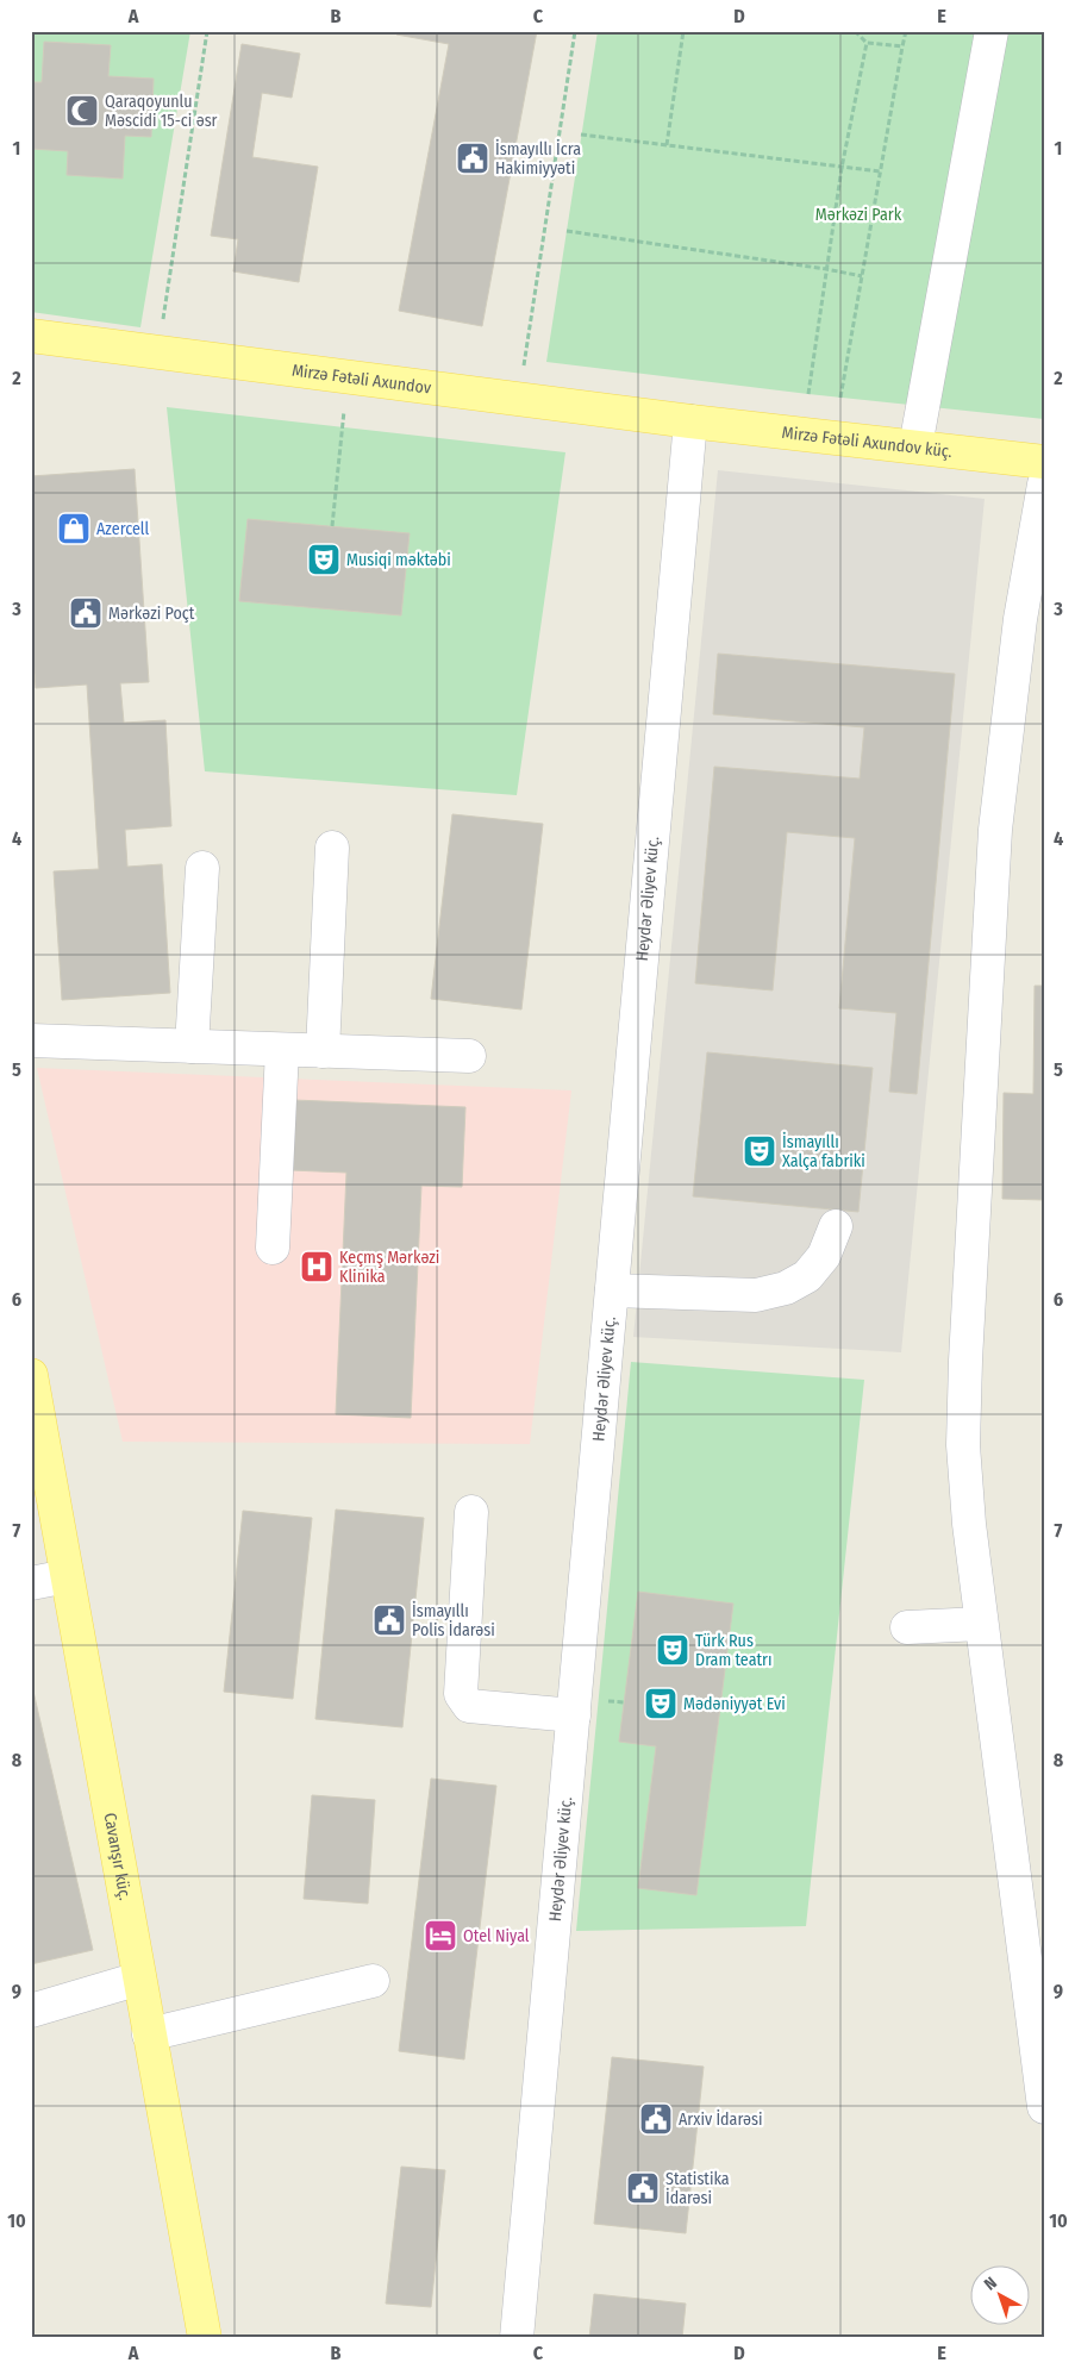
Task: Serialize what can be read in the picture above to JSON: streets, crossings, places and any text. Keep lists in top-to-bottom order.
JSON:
{
  "streets": {
    "main road": ["Mirzə Fətəli Axundov", "Mirzə Fətəli Axundov küç.", "Cavanşır küç."],
    "street": ["Heydər Əliyev küç."]
  },
  "crossings": [
    ["Mirzə Fətəli Axundov", "Mirzə Fətəli Axundov küç."],
    ["Mirzə Fətəli Axundov", "Heydər Əliyev küç."],
    ["Mirzə Fətəli Axundov küç.", "Heydər Əliyev küç."]
  ],
  "parks": ["Mərkəzi Park"],
  "places": {
    "mosque": ["Qaraqoyunlu Məscidi 15-ci əsr"],
    "public building": [
      "İsmayıllı İcra Hakimiyyəti",
      "Mərkəzi Poçt",
      "İsmayıllı Polis İdarəsi",
      "Arxiv İdarəsi",
      "Statistika İdarəsi"
    ],
    "shop": ["Azercell"],
    "theatre": [
      "Musiqi məktəbi",
      "İsmayıllı Xalça fabriki",
      "Türk Rus Dram teatrı",
      "Mədəniyyət Evi"
    ],
    "hospital": ["Keçmş Mərkəzi Klinika"],
    "hotel": ["Otel Niyal"]
  },
  "north": "top left",
  "grid": {
    "columns": [
      "A",
      "B",
      "C",
      "D",
      "E"
    ],
    "rows": [
      "1",
      "2",
      "3",
      "4",
      "5",
      "6",
      "7",
      "8",
      "9",
      "10"
    ]
  }
}
